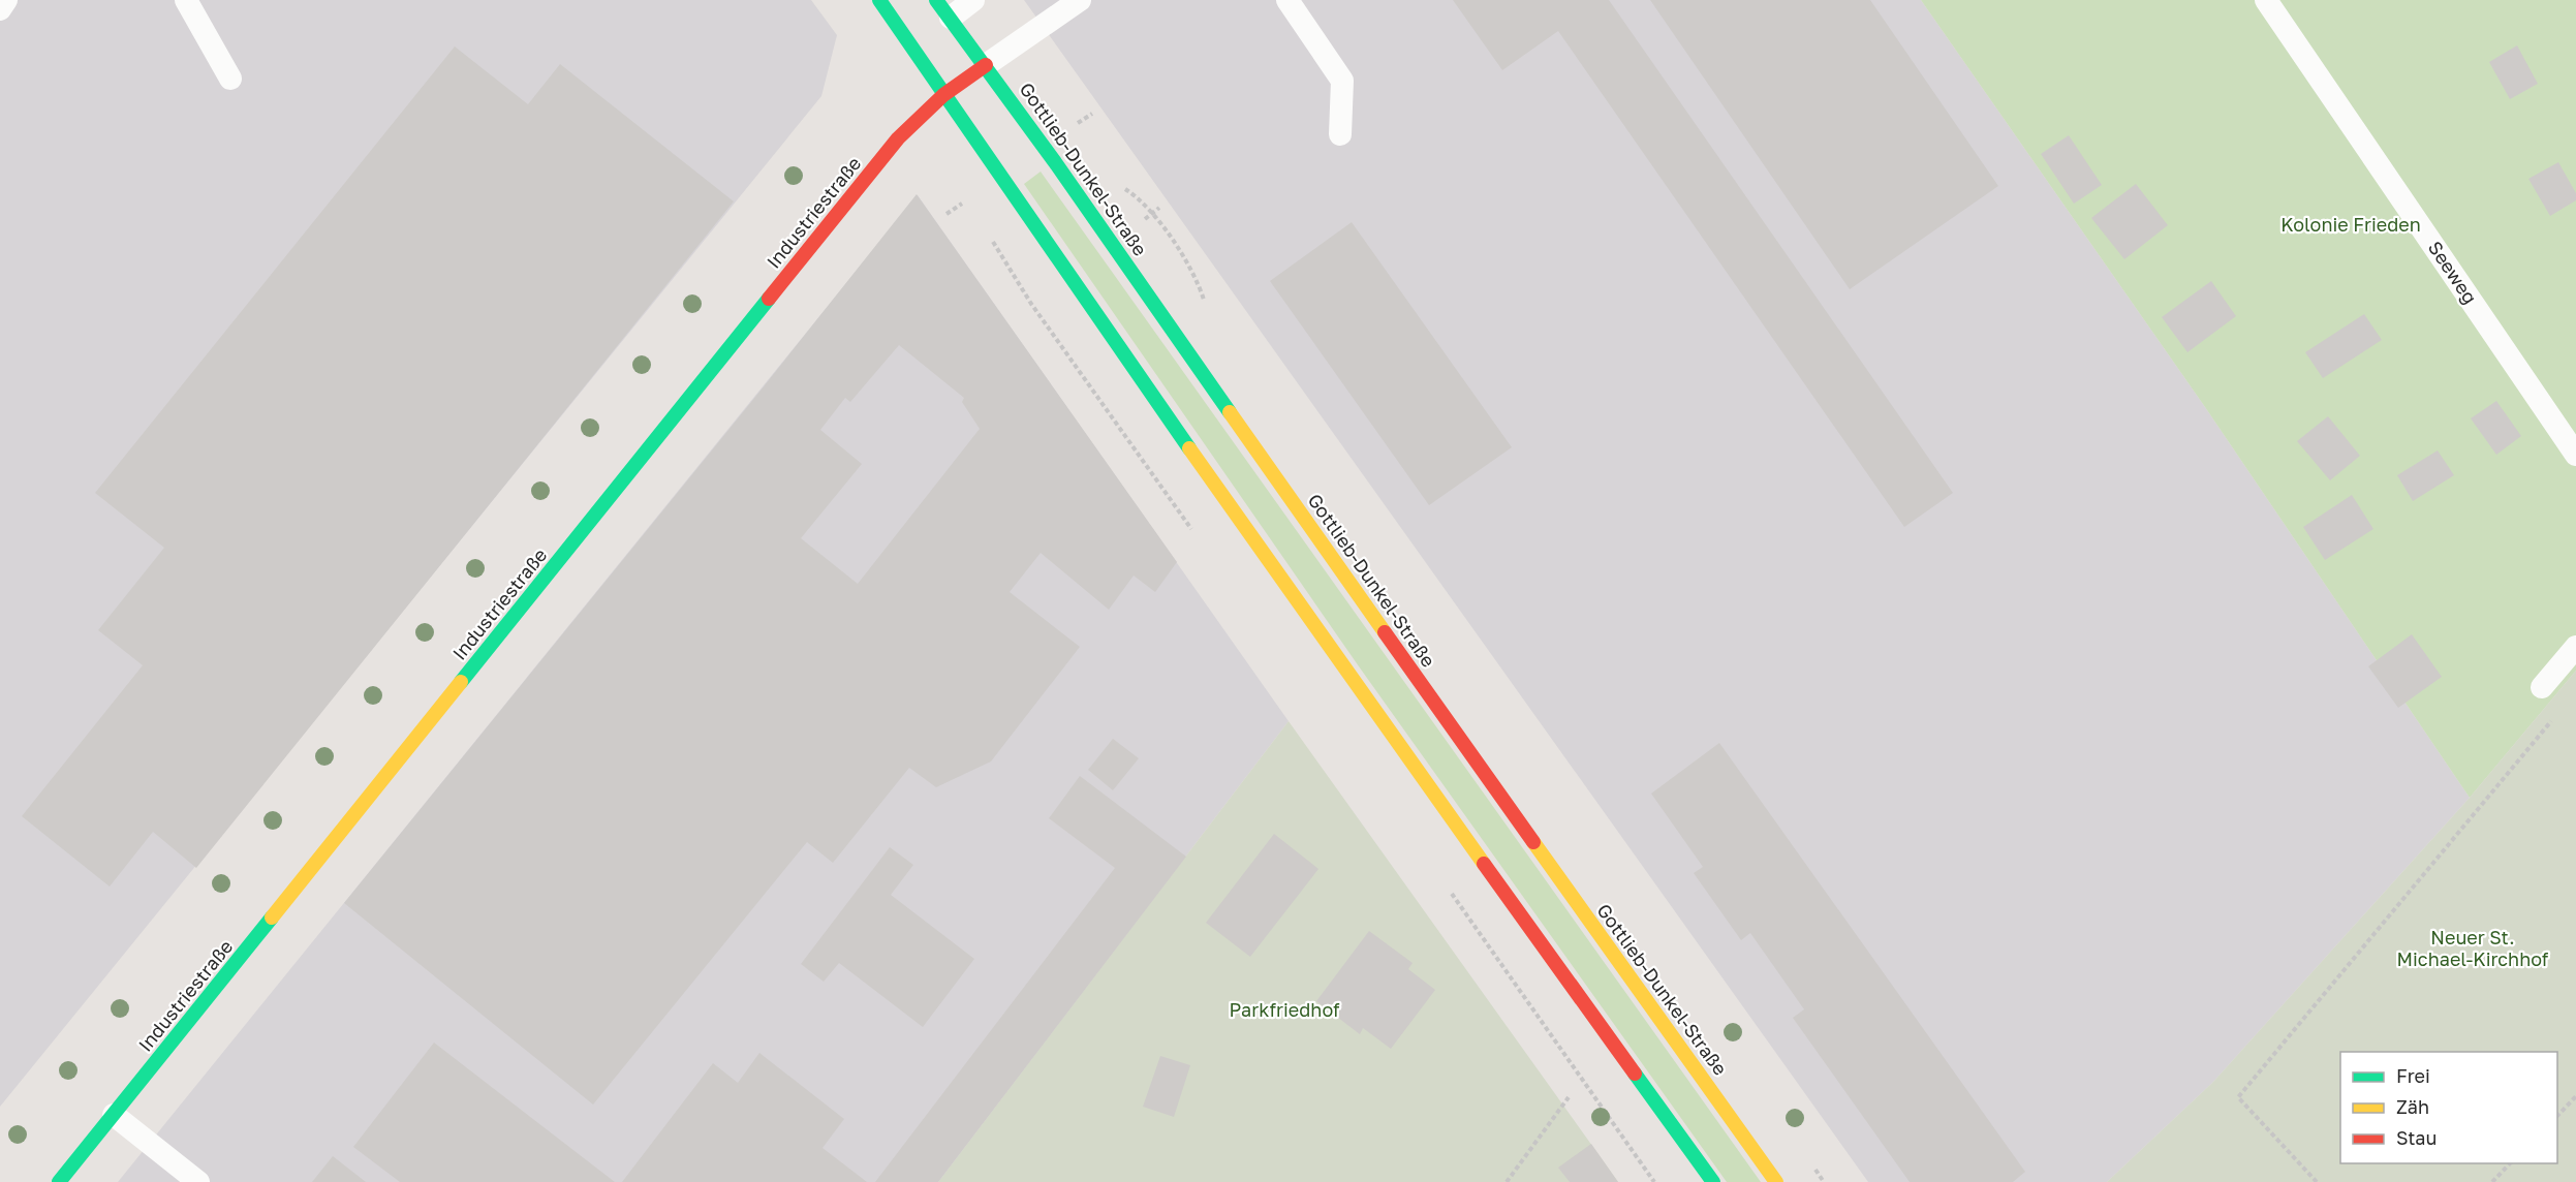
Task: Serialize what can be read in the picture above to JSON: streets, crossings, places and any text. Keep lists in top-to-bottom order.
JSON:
{
  "streets": {
    "street": ["Gottlieb-Dunkel-Straße", "Industriestraße"],
    "lane": ["Seeweg"]
  },
  "crossings": [
    ["Gottlieb-Dunkel-Straße", "Industriestraße"]
  ],
  "parks": ["Kolonie Frieden", "Neuer St. Michael-Kirchhof", "Parkfriedhof"],
  "legend": ["Frei", "Zäh", "Stau"]
}
